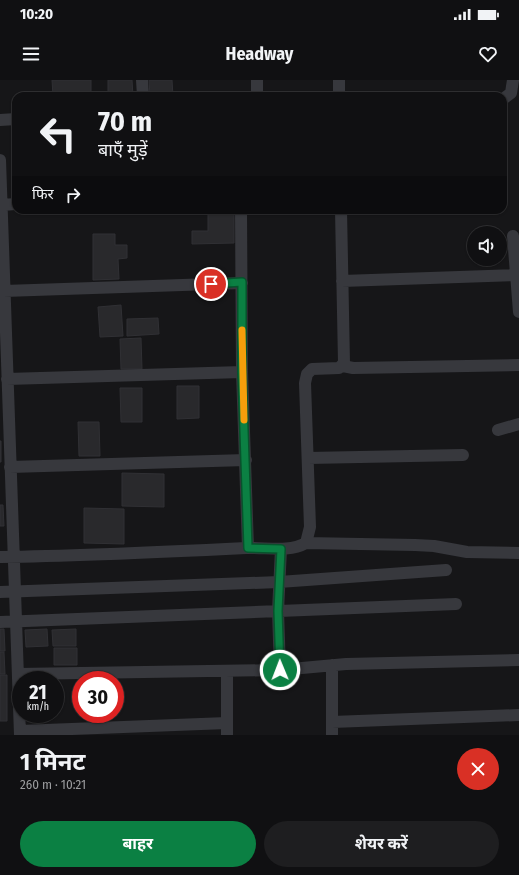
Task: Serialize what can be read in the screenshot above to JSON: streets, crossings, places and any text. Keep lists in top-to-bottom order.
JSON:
{
  "page": {
    "status": "10:20",
    "header": "Headway",
    "turn": ["70 m", "बाएँ मुड़ें"],
    "then": "फिर",
    "speed": "21 km/h",
    "limit": "30",
    "heading": ["1 मिनट", "260 m · 10:21"],
    "buttons": ["बाहर", "शेयर करें"]
  }
}
